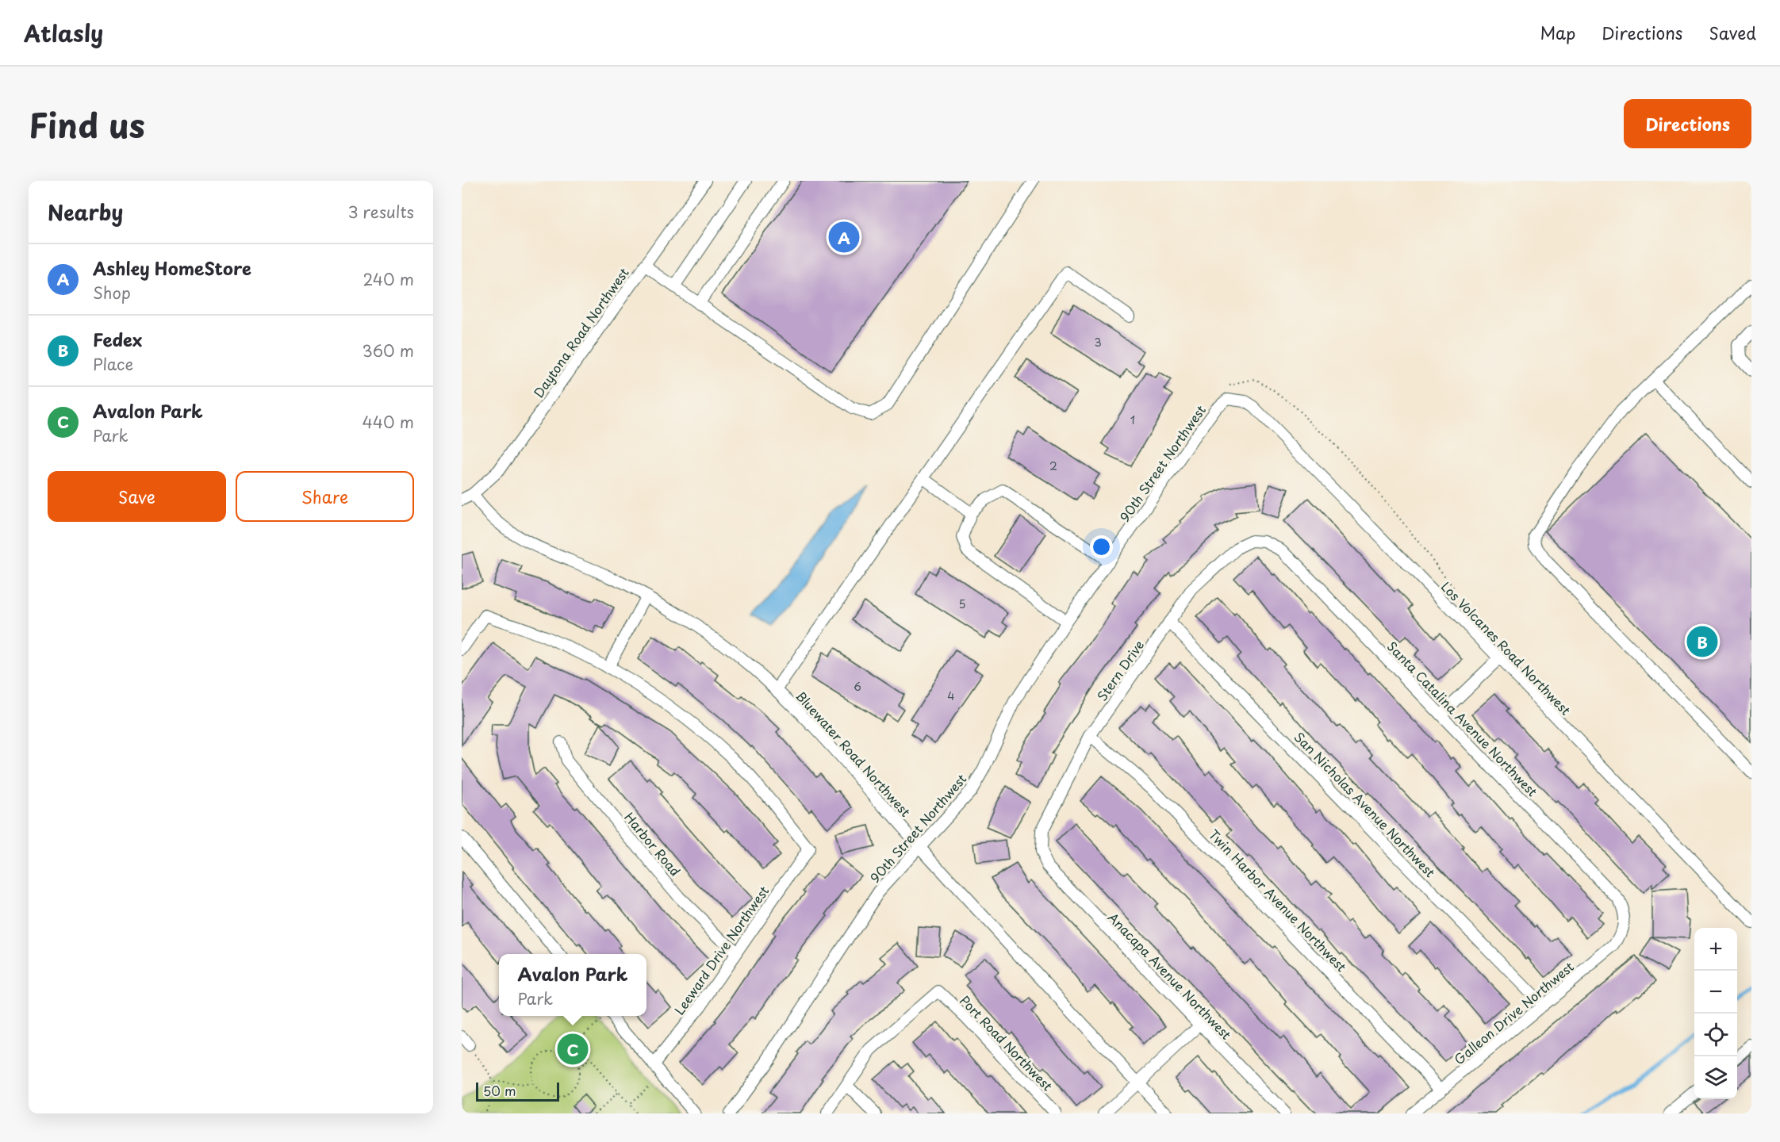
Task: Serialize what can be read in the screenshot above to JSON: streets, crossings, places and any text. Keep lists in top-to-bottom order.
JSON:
{
  "streets": {
    "street": [
      "Daytona Road Northwest",
      "90th Street Northwest",
      "Los Volcanes Road Northwest",
      "Stern Drive",
      "Santa Catalina Avenue Northwest",
      "Bluewater Road Northwest",
      "San Nicholas Avenue Northwest",
      "Harbor Road",
      "Twin Harbor Avenue Northwest",
      "Leeward Drive Northwest",
      "Anacapa Avenue Northwest",
      "Galleon Drive Northwest",
      "Port Road Northwest"
    ]
  },
  "crossings": [
    ["Daytona Road Northwest", "Bluewater Road Northwest"],
    ["90th Street Northwest", "Los Volcanes Road Northwest"],
    ["90th Street Northwest", "Bluewater Road Northwest"],
    ["Stern Drive", "Santa Catalina Avenue Northwest"],
    ["Stern Drive", "San Nicholas Avenue Northwest"],
    ["Stern Drive", "Twin Harbor Avenue Northwest"],
    ["Stern Drive", "Anacapa Avenue Northwest"],
    ["Santa Catalina Avenue Northwest", "Galleon Drive Northwest"],
    ["San Nicholas Avenue Northwest", "Galleon Drive Northwest"],
    ["Harbor Road", "Leeward Drive Northwest"],
    ["Twin Harbor Avenue Northwest", "Galleon Drive Northwest"]
  ],
  "house_numbers": [
    "3",
    "1",
    "2",
    "5",
    "6",
    "4"
  ],
  "scale_bar": "50 m",
  "page": {
    "header": "Atlasly",
    "nav": ["Map", "Directions", "Saved"],
    "title": "Find us",
    "buttons": [
      "Directions",
      ["Save", "Share"]
    ],
    "heading": ["Nearby", "3 results"],
    "pins": ["A", "B", "C"],
    "list": [
      {
        "mark": "A",
        "name": "Ashley HomeStore",
        "note": "Shop",
        "value": "240 m"
      },
      {
        "mark": "B",
        "name": "Fedex",
        "note": "Place",
        "value": "360 m"
      },
      {
        "mark": "C",
        "name": "Avalon Park",
        "note": "Park",
        "value": "440 m"
      }
    ],
    "map_buttons": ["+", "−"],
    "popup": ["Avalon Park", "Park"],
    "scale": "50 m"
  }
}
